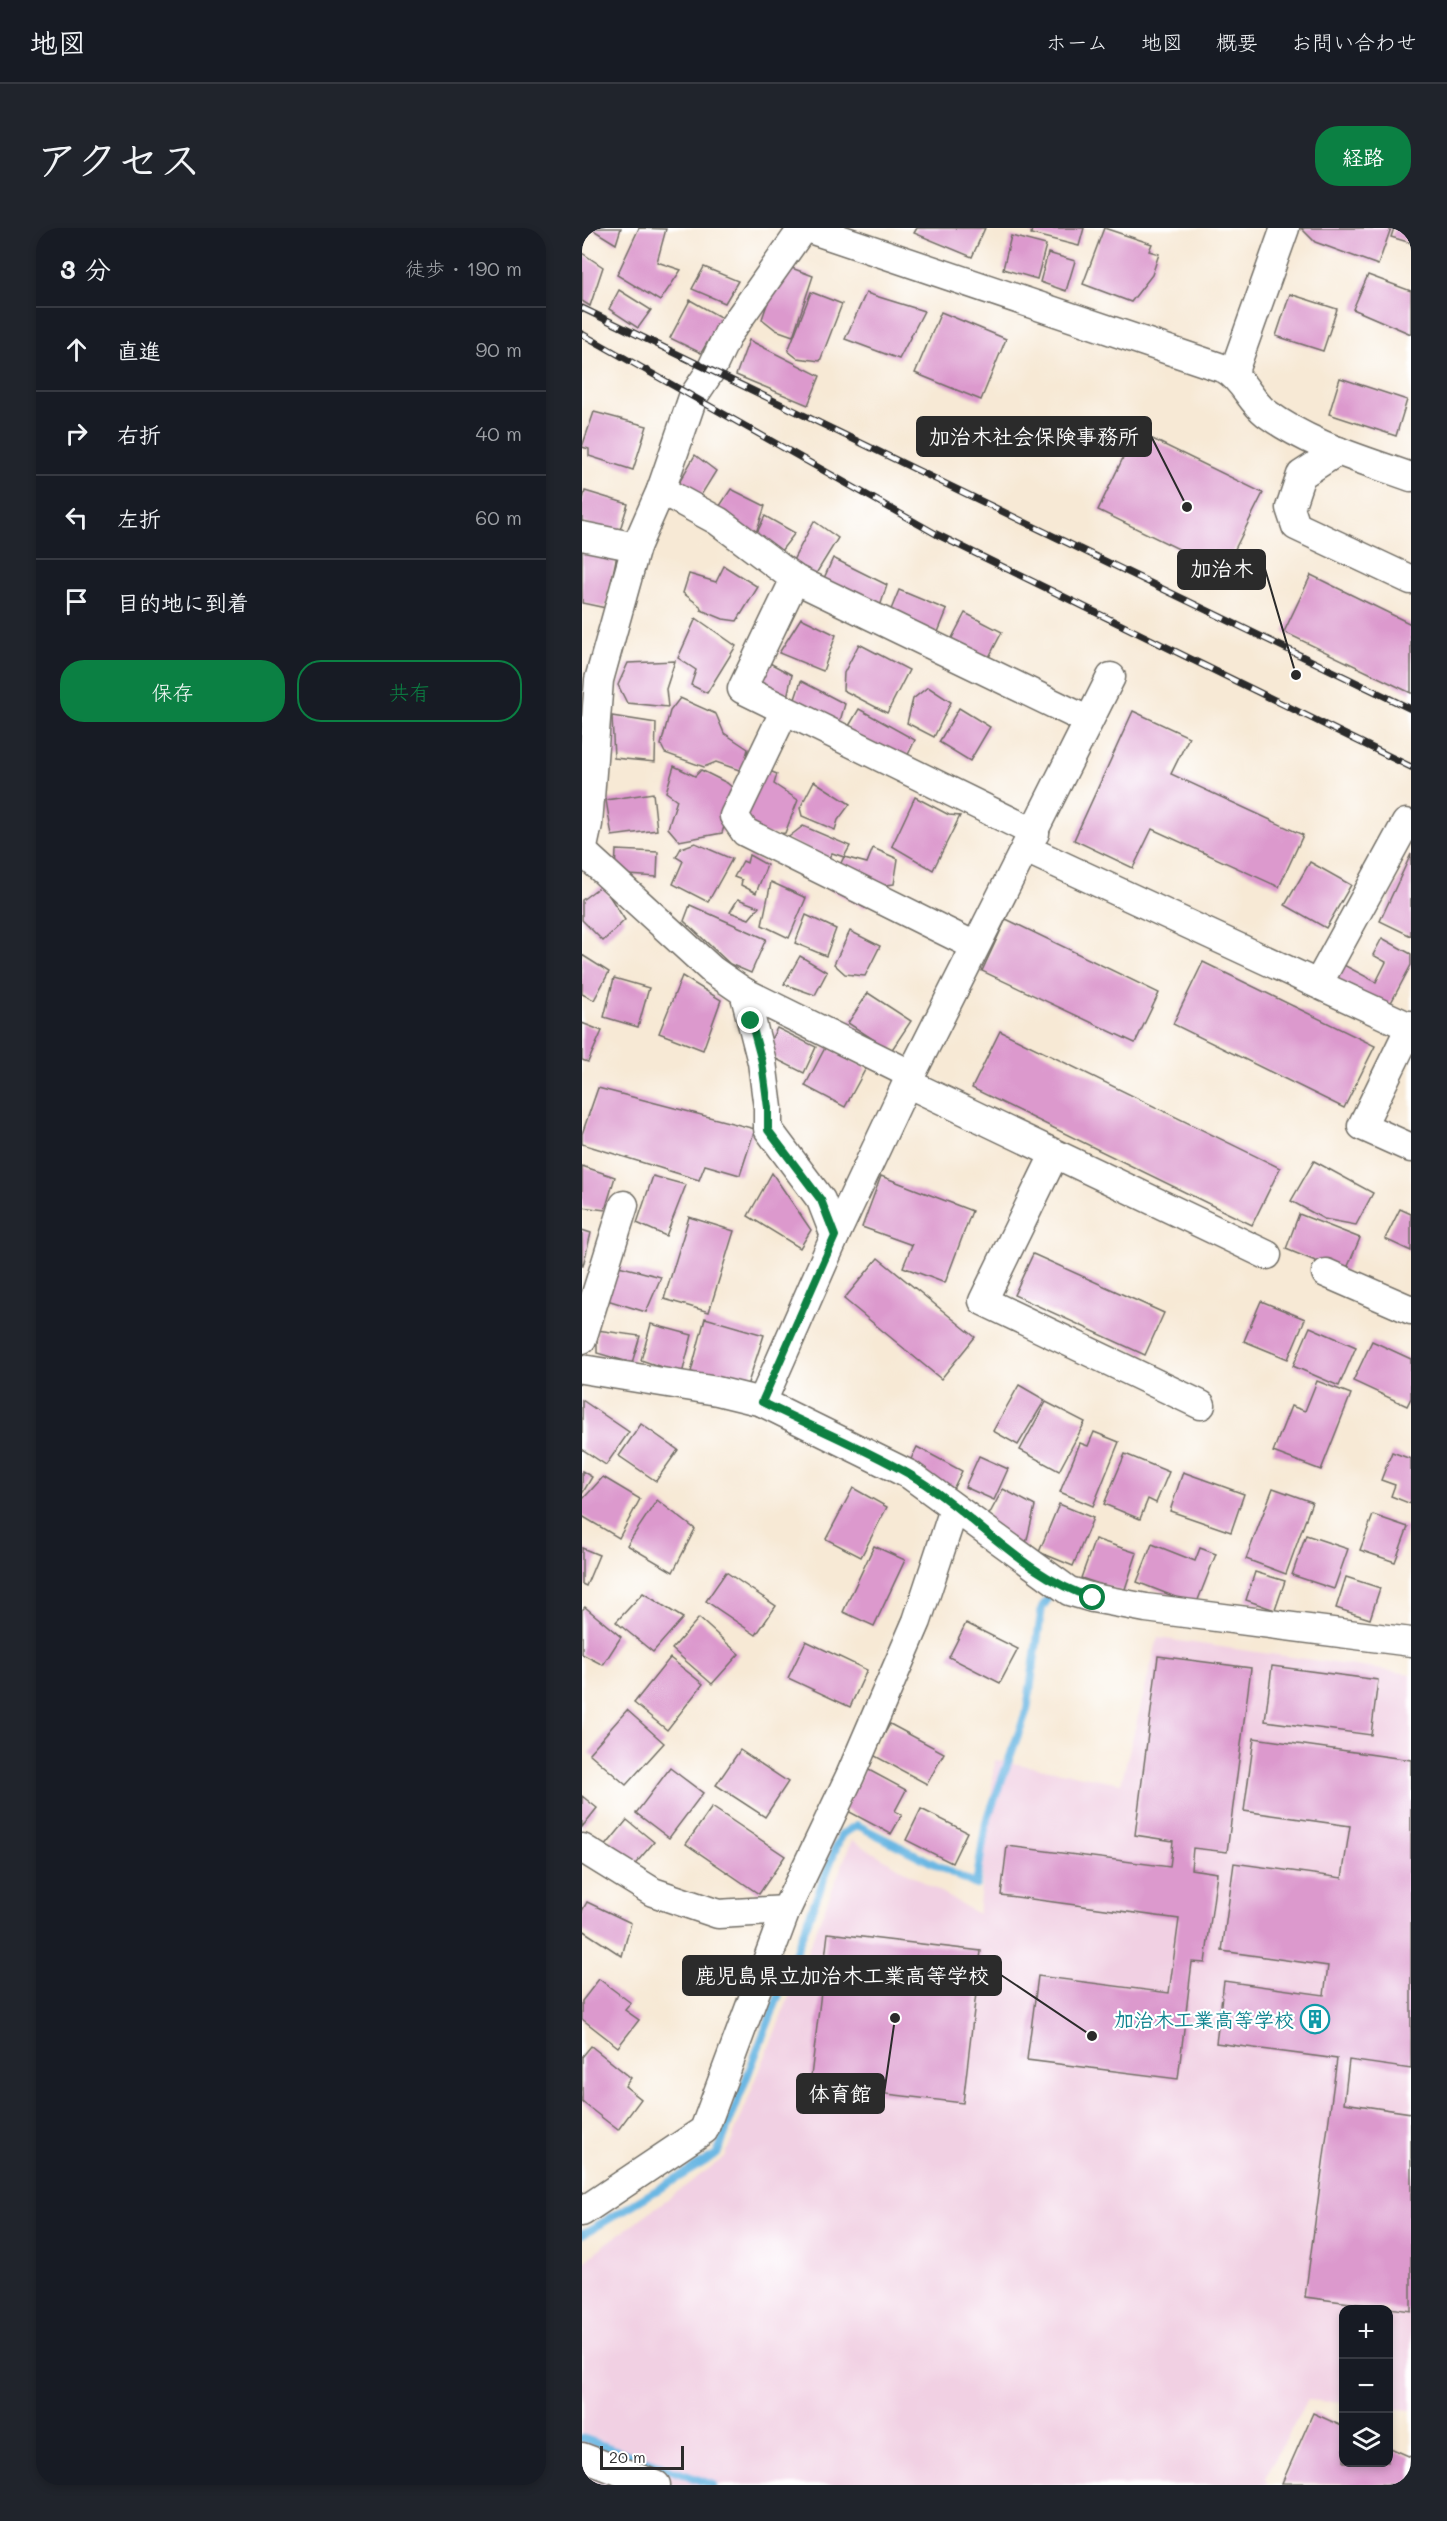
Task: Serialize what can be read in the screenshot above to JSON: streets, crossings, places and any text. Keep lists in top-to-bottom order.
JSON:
{
  "places": {
    "other": [
      "加治木社会保険事務所",
      "加治木",
      "体育館",
      "鹿児島県立加治木工業高等学校"
    ],
    "building": ["加治木工業高等学校"]
  },
  "scale_bar": "20 m",
  "page": {
    "header": "地図",
    "nav": [
      "ホーム",
      "地図",
      "概要",
      "お問い合わせ"
    ],
    "title": "アクセス",
    "buttons": [
      "経路",
      ["保存", "共有"]
    ],
    "heading": ["3 分", "徒歩 · 190 m"],
    "list": [
      ["直進", "90 m"],
      ["右折", "40 m"],
      ["左折", "60 m"],
      "目的地に到着"
    ],
    "map_buttons": ["+", "−"],
    "scale": "20 m"
  }
}
